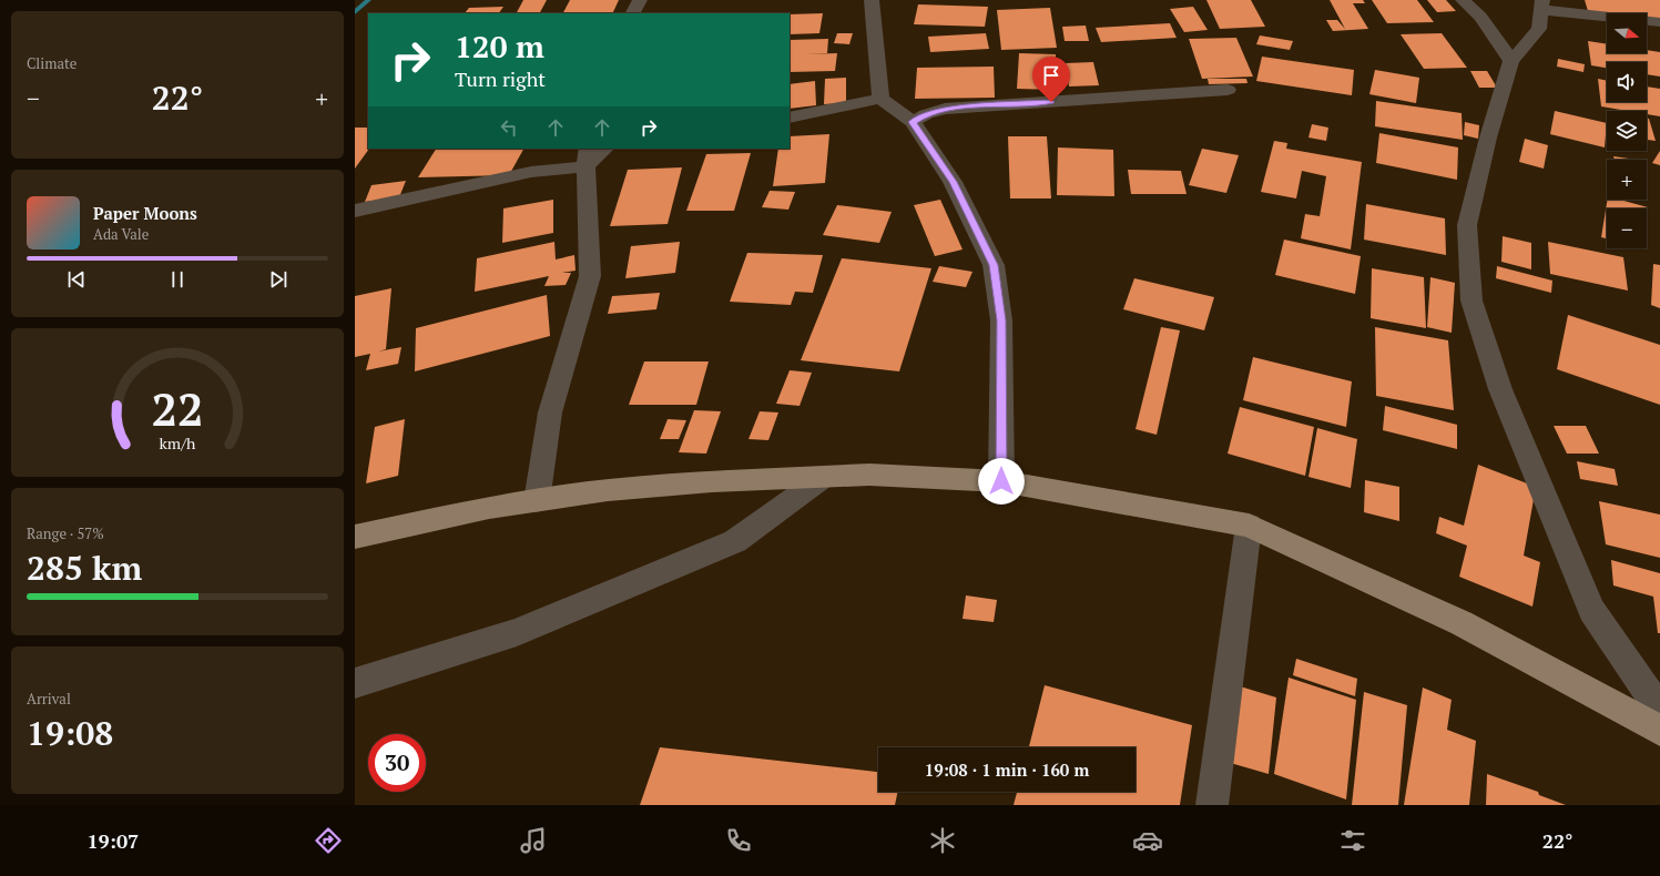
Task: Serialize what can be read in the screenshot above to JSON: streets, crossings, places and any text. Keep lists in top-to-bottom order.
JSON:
{
  "north": "right",
  "page": {
    "tile": [
      "Climate",
      ["Range · 57%", "285 km"],
      ["Arrival", "19:08"]
    ],
    "map_buttons": ["+", "−"],
    "turn": ["120 m", "Turn right"],
    "heat": ["−", "22°", "+"],
    "song": ["Paper Moons", "Ada Vale"],
    "limit": "30",
    "trip": "19:08 · 1 min · 160 m",
    "tabs": ["19:07", "22°"],
    "gauge": ["22", "km/h"]
  }
}
